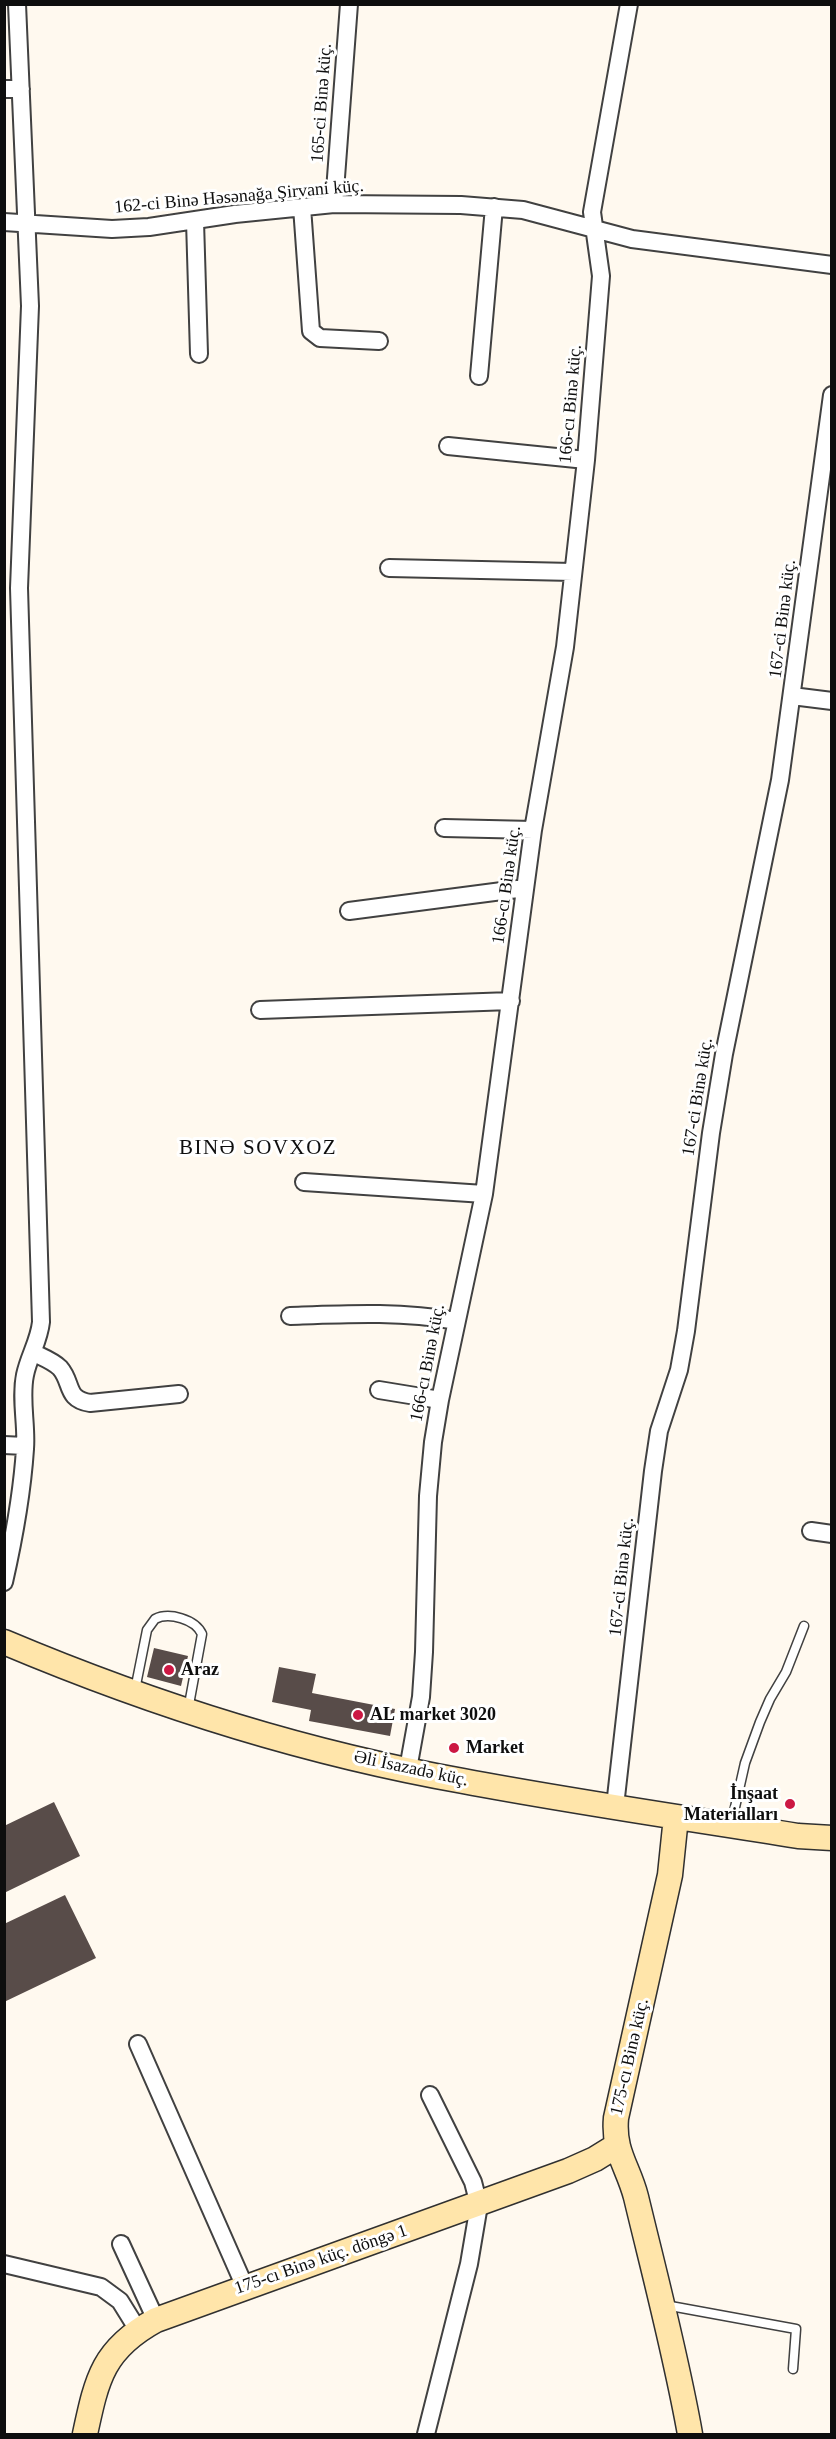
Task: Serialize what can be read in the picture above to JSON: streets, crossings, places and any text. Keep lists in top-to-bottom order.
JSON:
{
  "streets": {
    "street": [
      "165-ci Binə küç.",
      "162-ci Binə Həsənağa Şirvani küç.",
      "166-cı Binə küç.",
      "167-ci Binə küç.",
      "Əli İsazadə küç.",
      "175-cı Binə küç.",
      "175-cı Binə küç. döngə 1"
    ]
  },
  "crossings": [
    ["165-ci Binə küç.", "162-ci Binə Həsənağa Şirvani küç."],
    ["162-ci Binə Həsənağa Şirvani küç.", "166-cı Binə küç."],
    ["166-cı Binə küç.", "Əli İsazadə küç."],
    ["167-ci Binə küç.", "Əli İsazadə küç."],
    ["Əli İsazadə küç.", "175-cı Binə küç."],
    ["175-cı Binə küç.", "175-cı Binə küç. döngə 1"]
  ],
  "districts": ["BINƏ SOVXOZ"],
  "places": [
    "Araz",
    "AL market 3020",
    "Market",
    "İnşaat Materialları"
  ]
}
